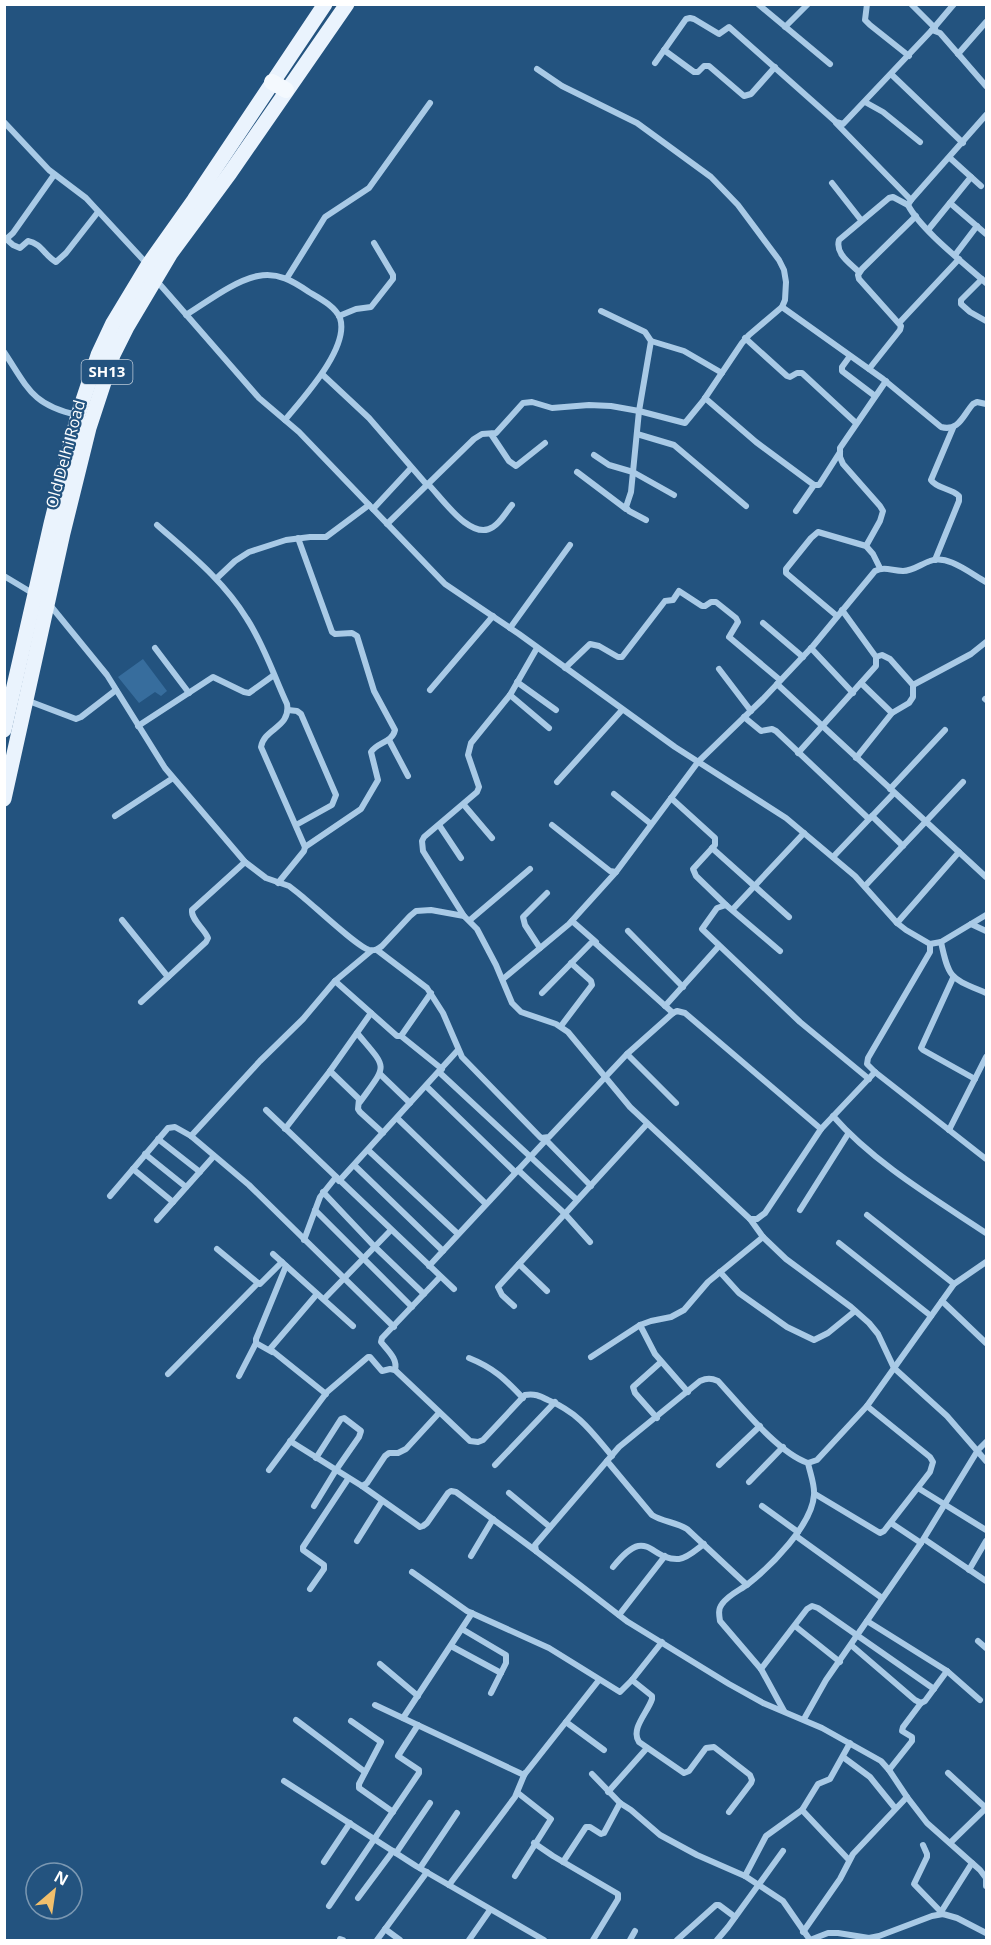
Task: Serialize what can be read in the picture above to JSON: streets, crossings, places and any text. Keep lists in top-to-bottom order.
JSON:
{
  "streets": {
    "main road": ["SH13", "Old Delhi Road"]
  },
  "north": "top right"
}
